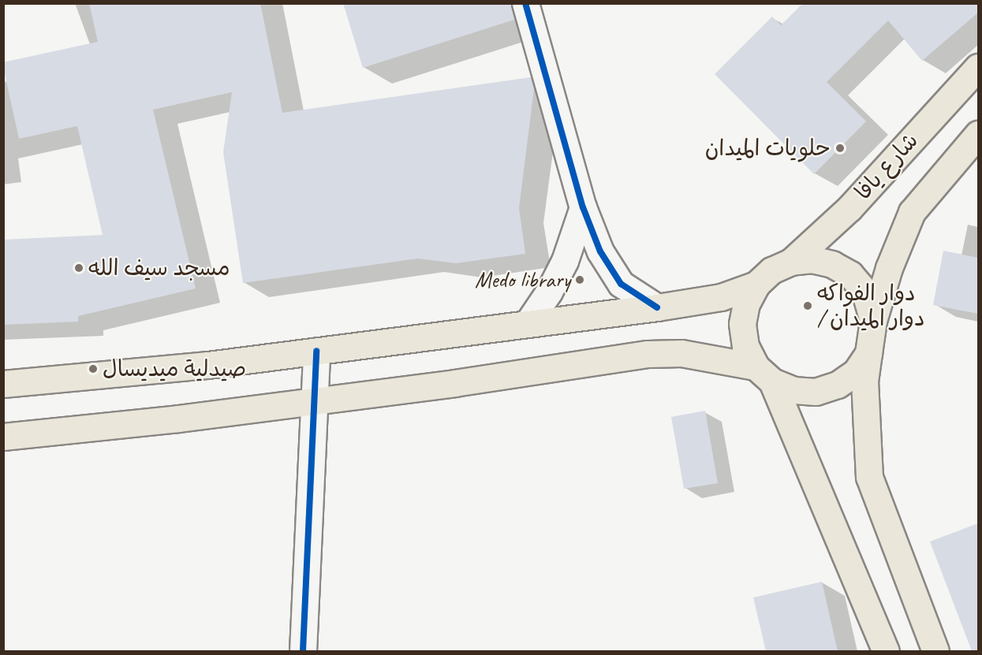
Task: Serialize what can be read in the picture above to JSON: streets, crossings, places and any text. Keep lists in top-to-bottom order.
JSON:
{
  "streets": {
    "main road": ["شارع يافا"]
  },
  "places": [
    "حلويات الميدان",
    "مسجد سيف الله",
    "Medo library",
    "دوار الفواكه / دوار الميدان",
    "صيدلية ميديسال"
  ]
}
